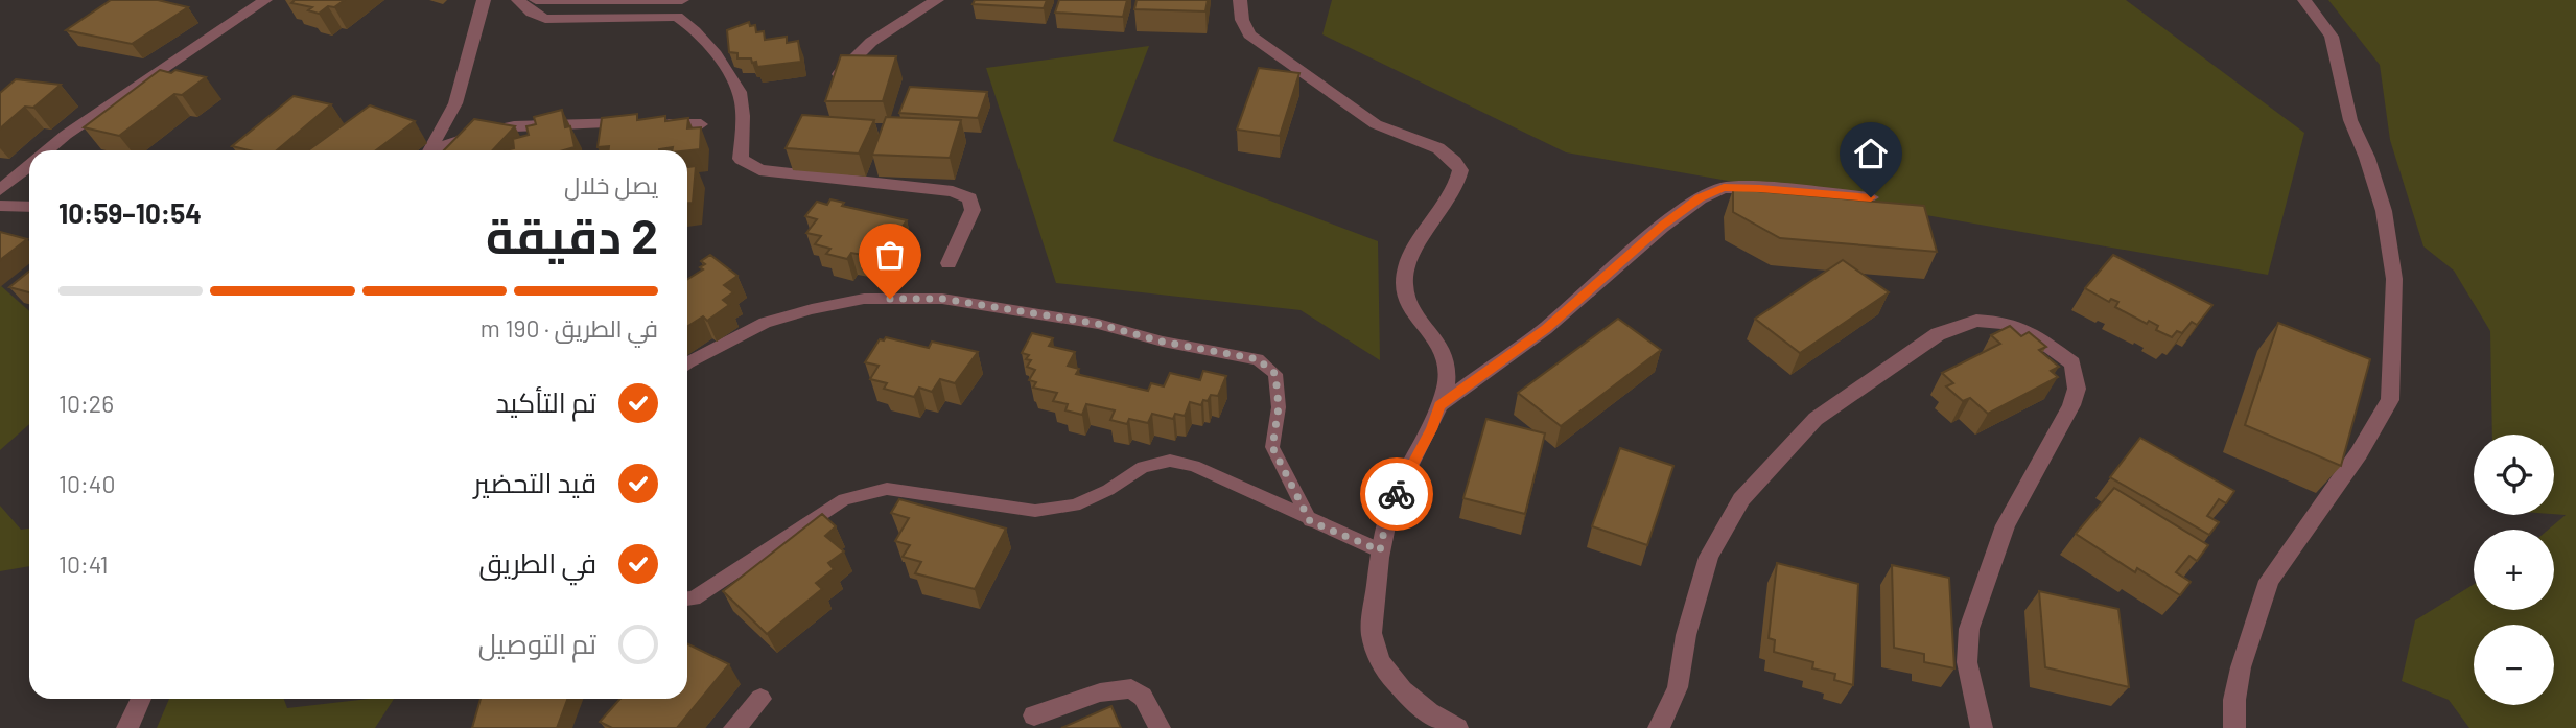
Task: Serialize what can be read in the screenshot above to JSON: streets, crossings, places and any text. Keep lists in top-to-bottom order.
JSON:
{
  "page": {
    "heading": ["2 دقيقة", "يصل خلال", "10:54–10:59"],
    "bar": "في الطريق · 190 m",
    "list": [
      ["تم التأكيد", "10:26"],
      ["قيد التحضير", "10:40"],
      ["في الطريق", "10:41"],
      "تم التوصيل"
    ],
    "map_buttons": ["+", "−"]
  }
}
